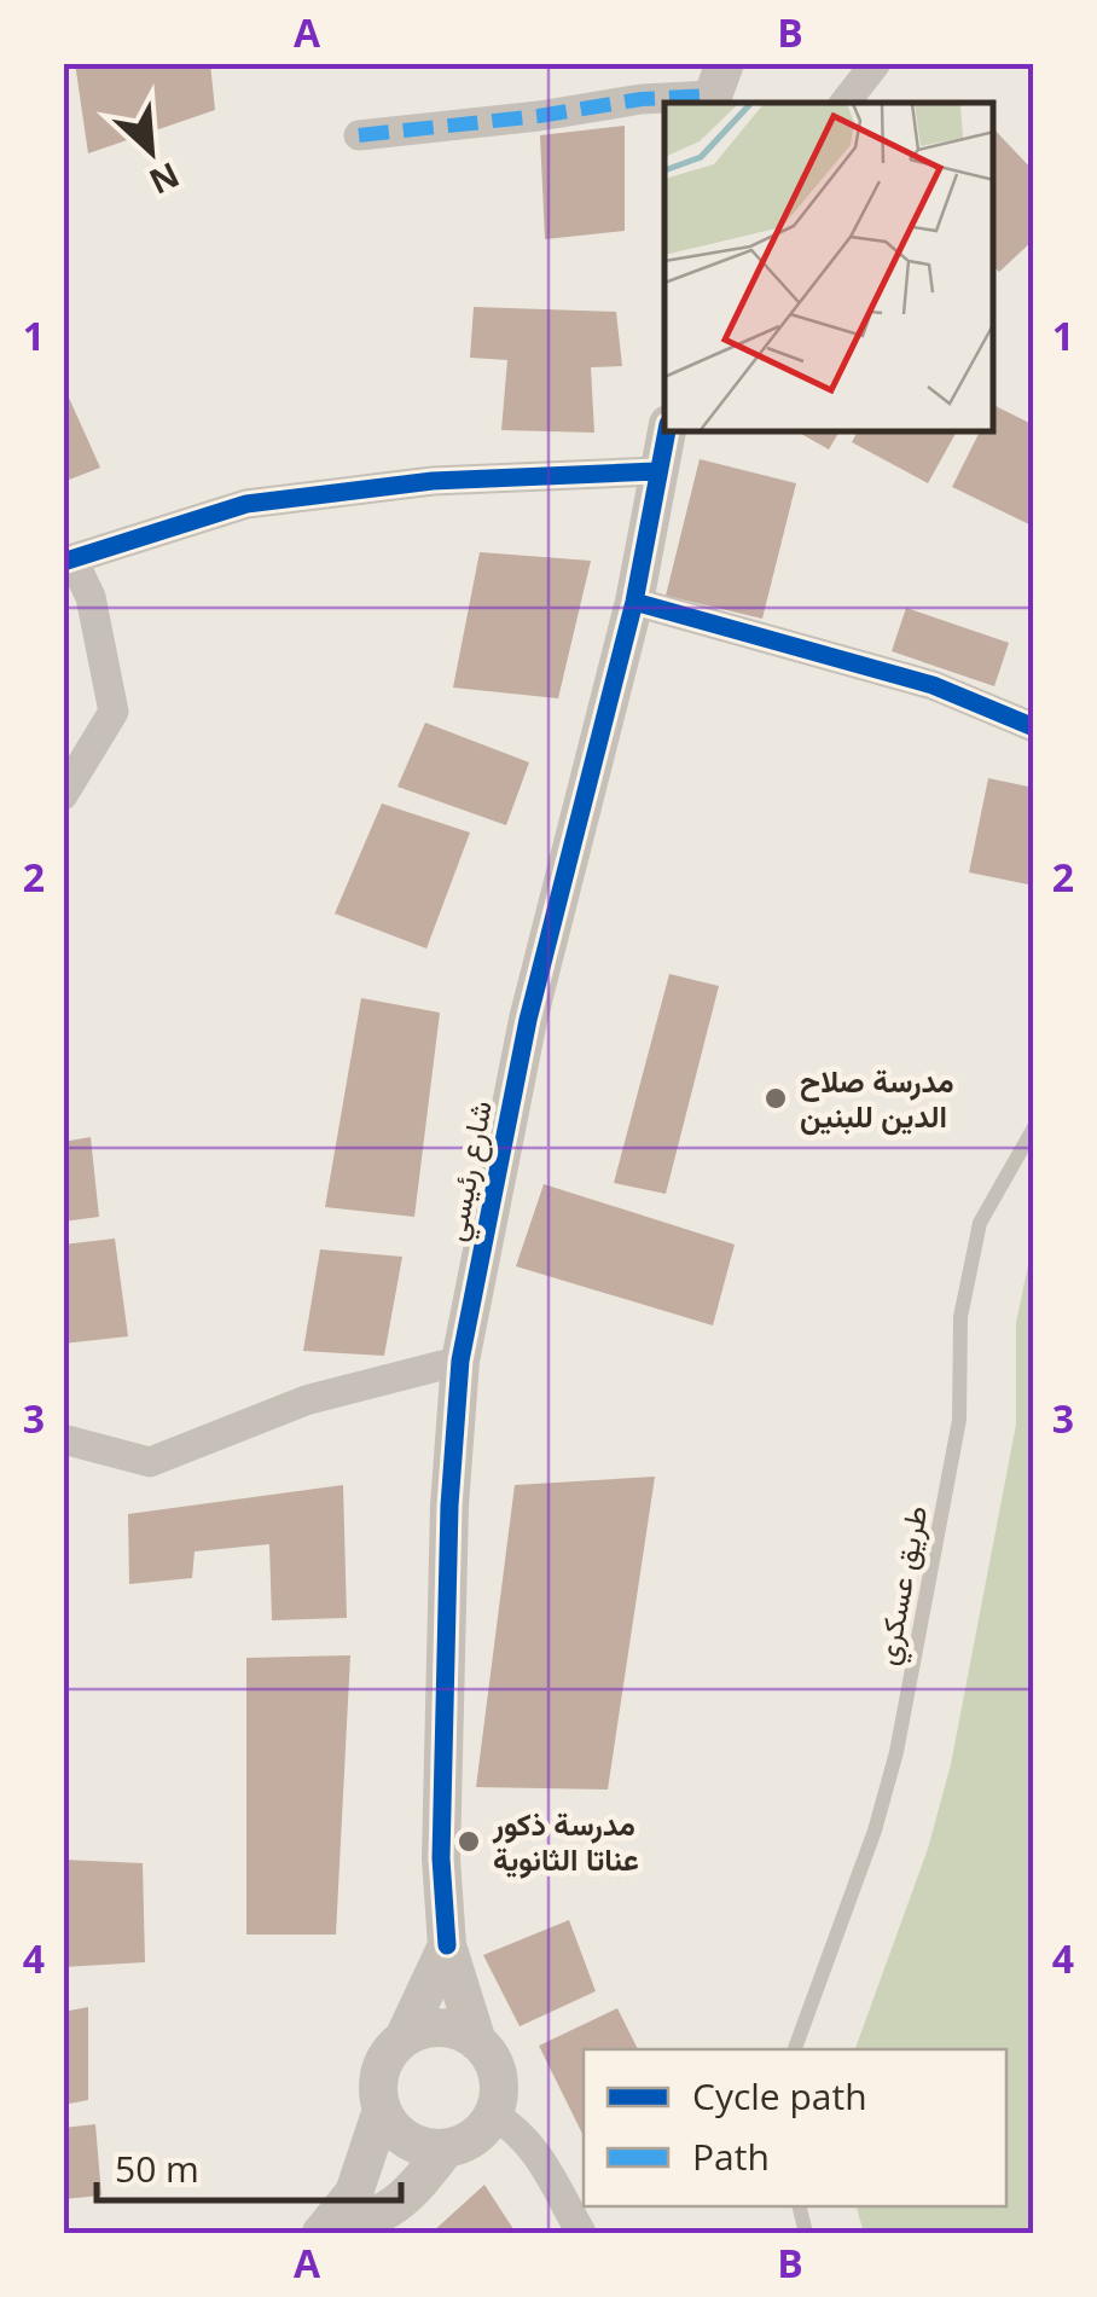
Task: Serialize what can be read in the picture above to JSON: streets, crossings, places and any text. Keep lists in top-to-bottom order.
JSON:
{
  "streets": {
    "street": ["شارع رئيسي"],
    "lane": ["طريق عسكري"]
  },
  "places": ["مدرسة صلاح الدين للبنين", "مدرسة ذكور عناتا الثانوية"],
  "legend": ["Cycle path", "Path"],
  "scale_bar": "50 m",
  "north": "bottom right",
  "grid": {
    "columns": ["A", "B"],
    "rows": [
      "1",
      "2",
      "3",
      "4"
    ]
  }
}
